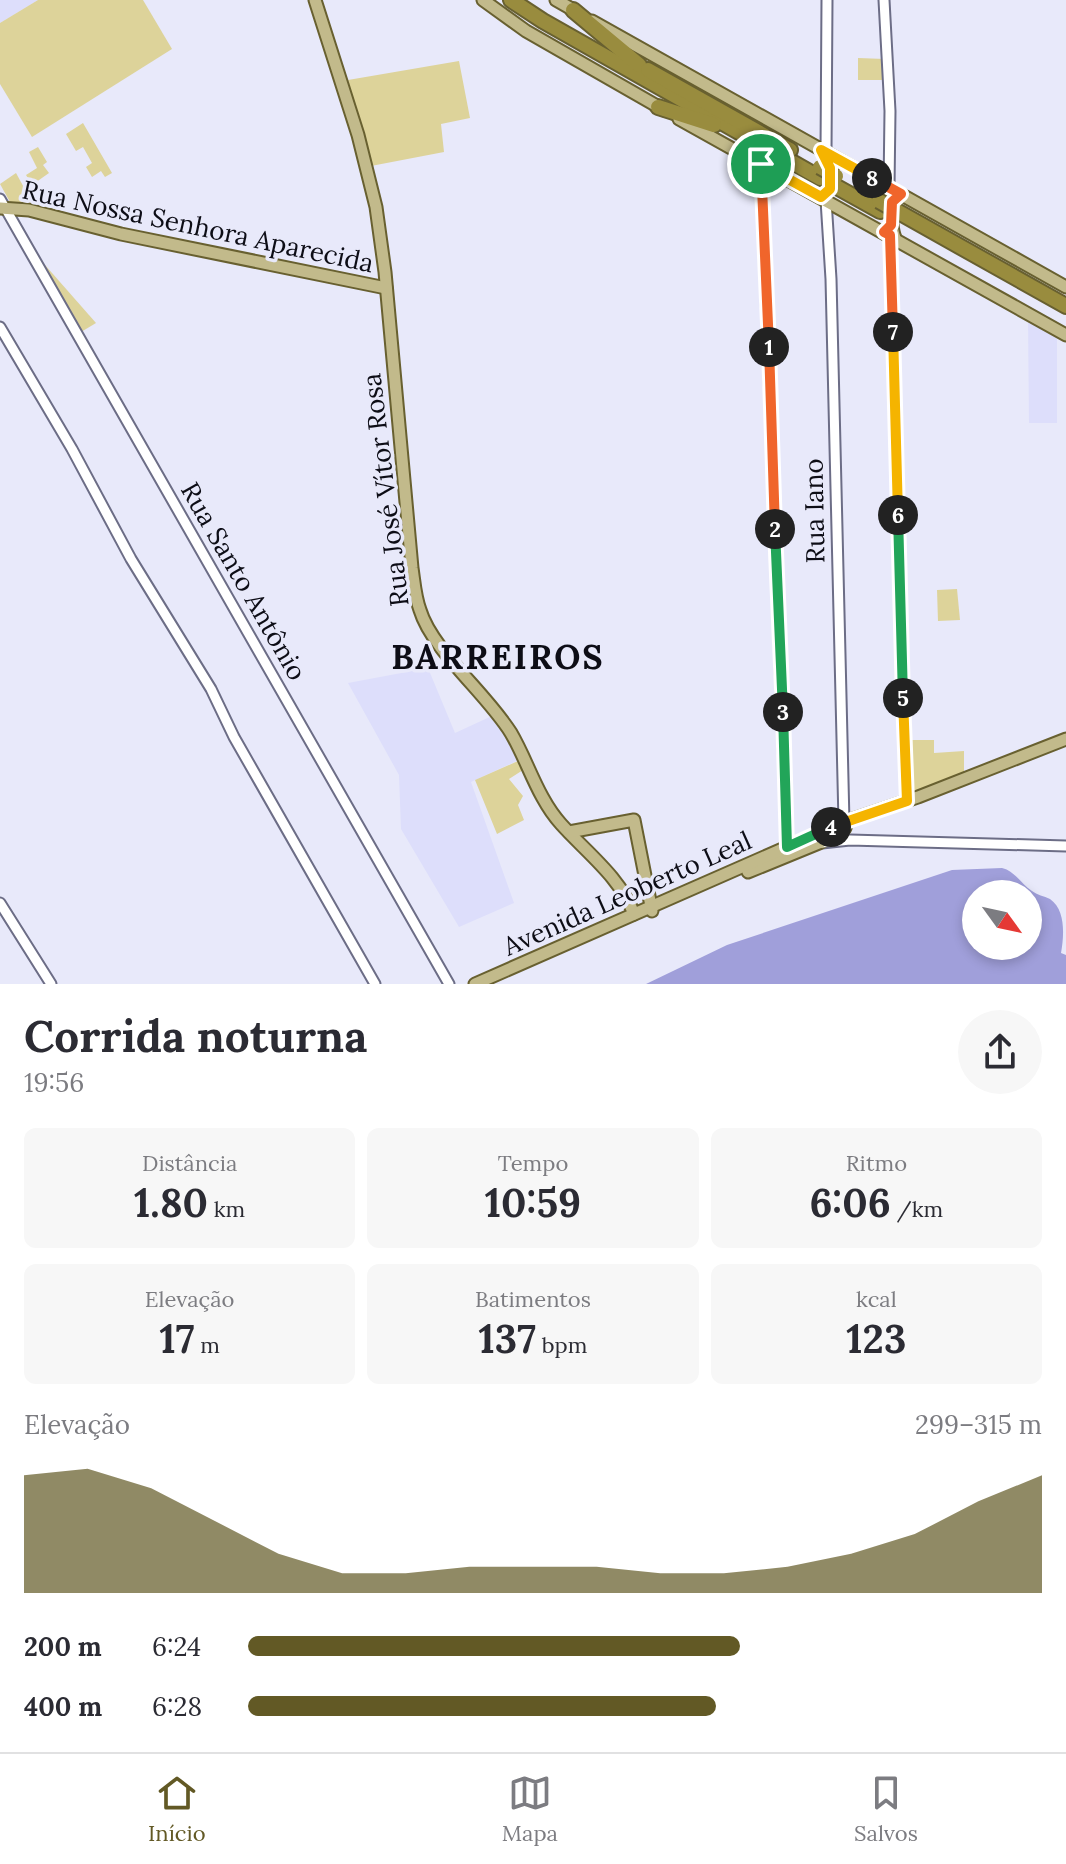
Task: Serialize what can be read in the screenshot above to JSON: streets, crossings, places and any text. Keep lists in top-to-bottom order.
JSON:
{
  "streets": {
    "main road": [
      "Rua Nossa Senhora Aparecida",
      "Rua José Vítor Rosa",
      "Rua Iano",
      "Avenida Leoberto Leal"
    ],
    "street": ["Rua Santo Antônio"]
  },
  "crossings": [
    ["Rua Nossa Senhora Aparecida", "Rua José Vítor Rosa"],
    ["Rua Nossa Senhora Aparecida", "Rua Santo Antônio"],
    ["Rua José Vítor Rosa", "Avenida Leoberto Leal"],
    ["Rua Iano", "Avenida Leoberto Leal"]
  ],
  "districts": ["BARREIROS"],
  "north": "bottom right",
  "page": {
    "pins": [
      "8",
      "7",
      "1",
      "6",
      "2",
      "5",
      "3",
      "4"
    ],
    "heading": ["Corrida noturna", "19:56"],
    "stats": [
      ["Distância", "1.80 km"],
      ["Tempo", "10:59"],
      ["Ritmo", "6:06 /km"],
      ["Elevação", "17 m"],
      ["Batimentos", "137 bpm"],
      ["kcal", "123"]
    ],
    "chart": ["Elevação", "299–315 m"],
    "list": [
      {
        "name": "200 m",
        "note": "6:24"
      },
      {
        "name": "400 m",
        "note": "6:28"
      }
    ],
    "tabs": ["Início", "Mapa", "Salvos"]
  }
}
